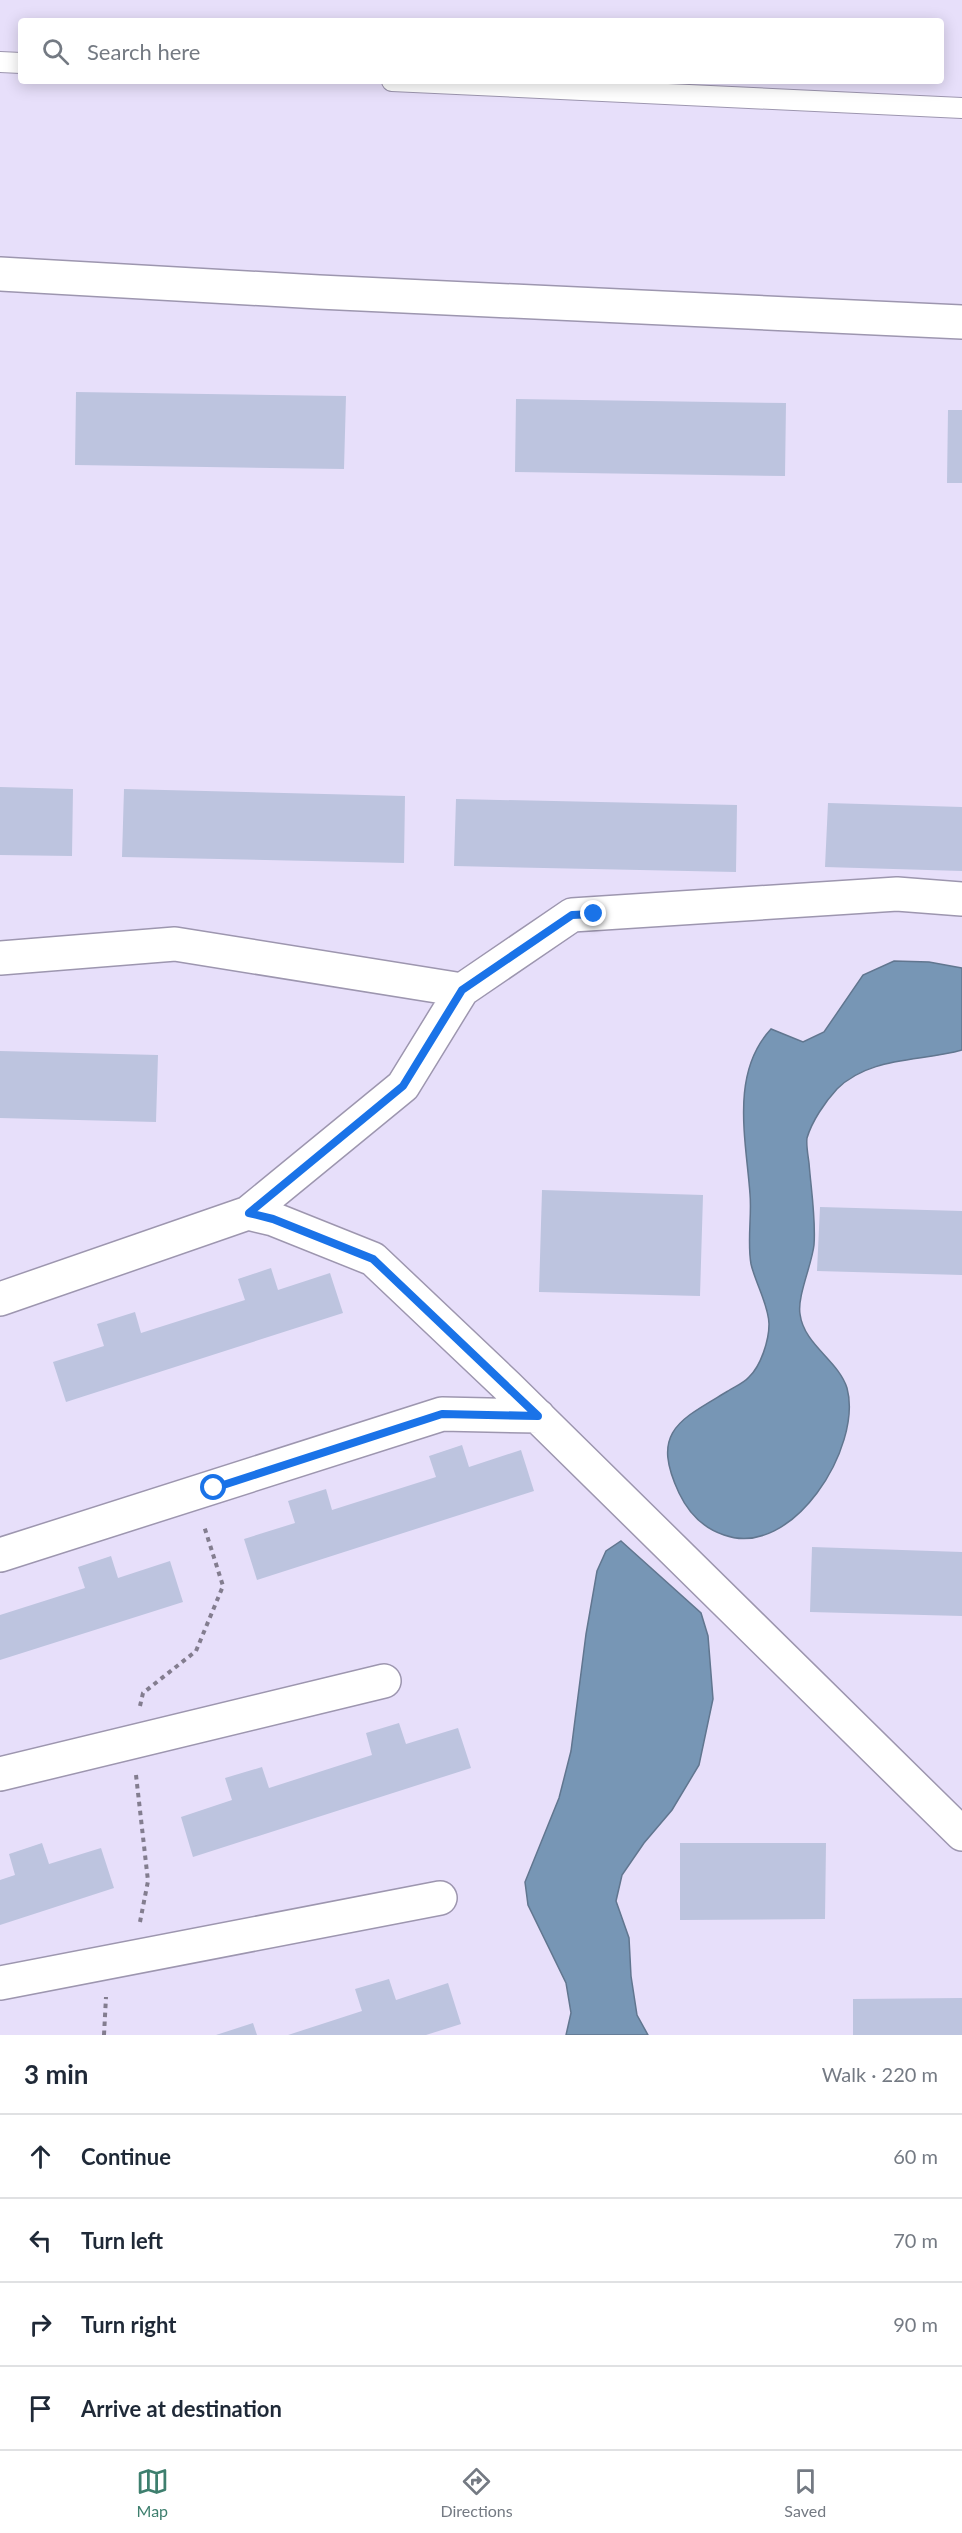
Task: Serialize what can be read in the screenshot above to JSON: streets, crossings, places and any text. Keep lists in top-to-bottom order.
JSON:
{
  "page": {
    "search": "Search here",
    "heading": ["3 min", "Walk · 220 m"],
    "list": [
      ["Continue", "60 m"],
      ["Turn left", "70 m"],
      ["Turn right", "90 m"],
      "Arrive at destination"
    ],
    "nav": ["Map", "Directions", "Saved"]
  }
}
